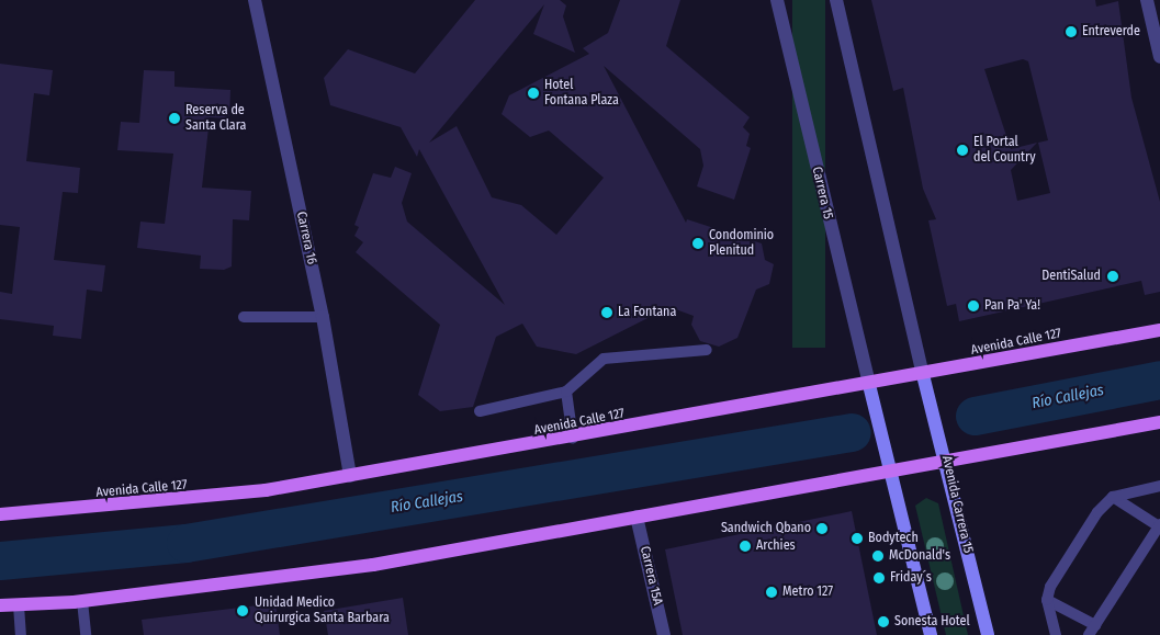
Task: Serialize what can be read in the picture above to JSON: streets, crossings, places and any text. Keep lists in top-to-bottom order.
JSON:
{
  "streets": {
    "main road": ["Avenida Calle 127", "Avenida Carrera 15"],
    "street": ["Carrera 15", "Carrera 16", "Carrera 15A"]
  },
  "crossings": [
    ["Carrera 15", "Avenida Calle 127"],
    ["Carrera 16", "Avenida Calle 127"],
    ["Avenida Calle 127", "Avenida Carrera 15"]
  ],
  "water": ["Río Callejas"],
  "places": [
    "Entreverde",
    "Hotel Fontana Plaza",
    "Reserva de Santa Clara",
    "El Portal del Country",
    "Condominio Plenitud",
    "DentiSalud",
    "Pan Pa' Ya!",
    "La Fontana",
    "Sandwich Qbano",
    "Bodytech",
    "Archies",
    "McDonald's",
    "Friday´s",
    "Metro 127",
    "Unidad Medico Quirurgica Santa Barbara",
    "Sonesta Hotel"
  ]
}
